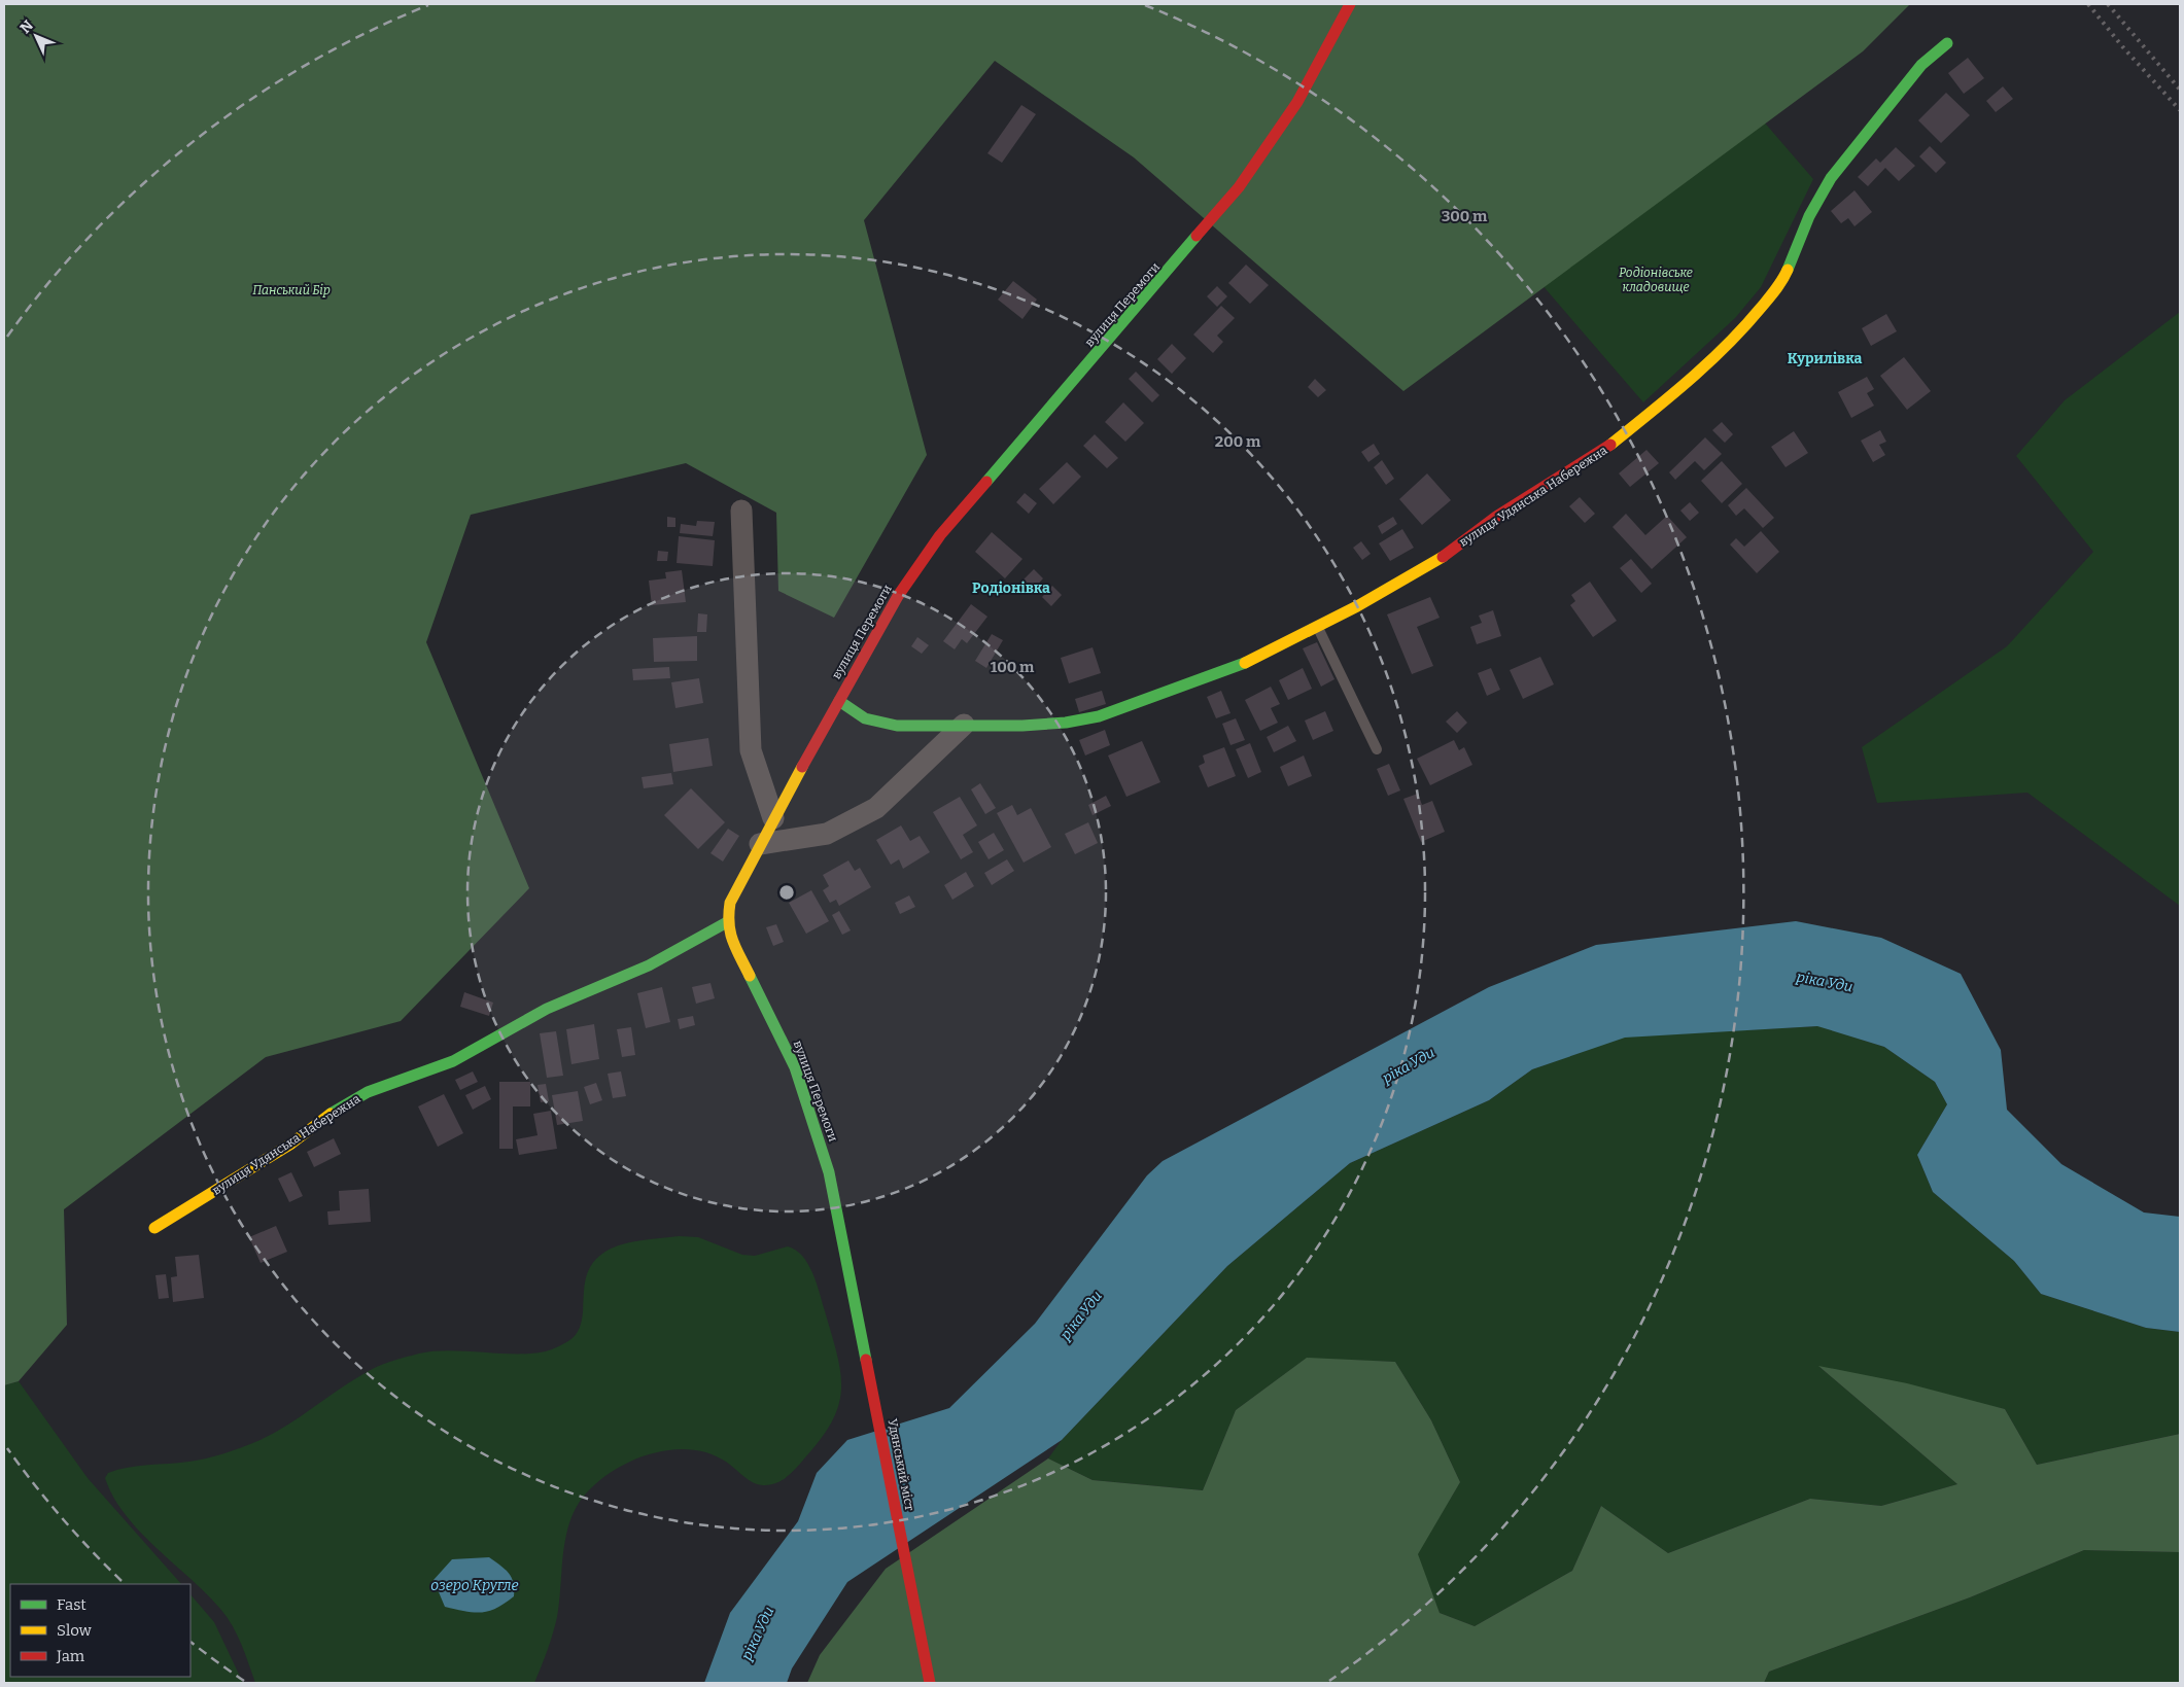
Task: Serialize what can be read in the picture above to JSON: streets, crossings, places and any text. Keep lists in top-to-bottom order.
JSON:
{
  "streets": {
    "street": ["вулиця Перемоги", "вулиця Удянська Набережна", "Удянський міст"]
  },
  "crossings": [
    ["вулиця Перемоги", "вулиця Удянська Набережна"],
    ["вулиця Перемоги", "Удянський міст"]
  ],
  "districts": ["Курилівка", "Родіонівка"],
  "water": ["ріка Уди", "озеро Кругле"],
  "parks": ["Родіонівське кладовище", "Панський Бір"],
  "legend": ["Fast", "Slow", "Jam"],
  "north": "top left",
  "rings": ["300 m", "200 m", "100 m"]
}
